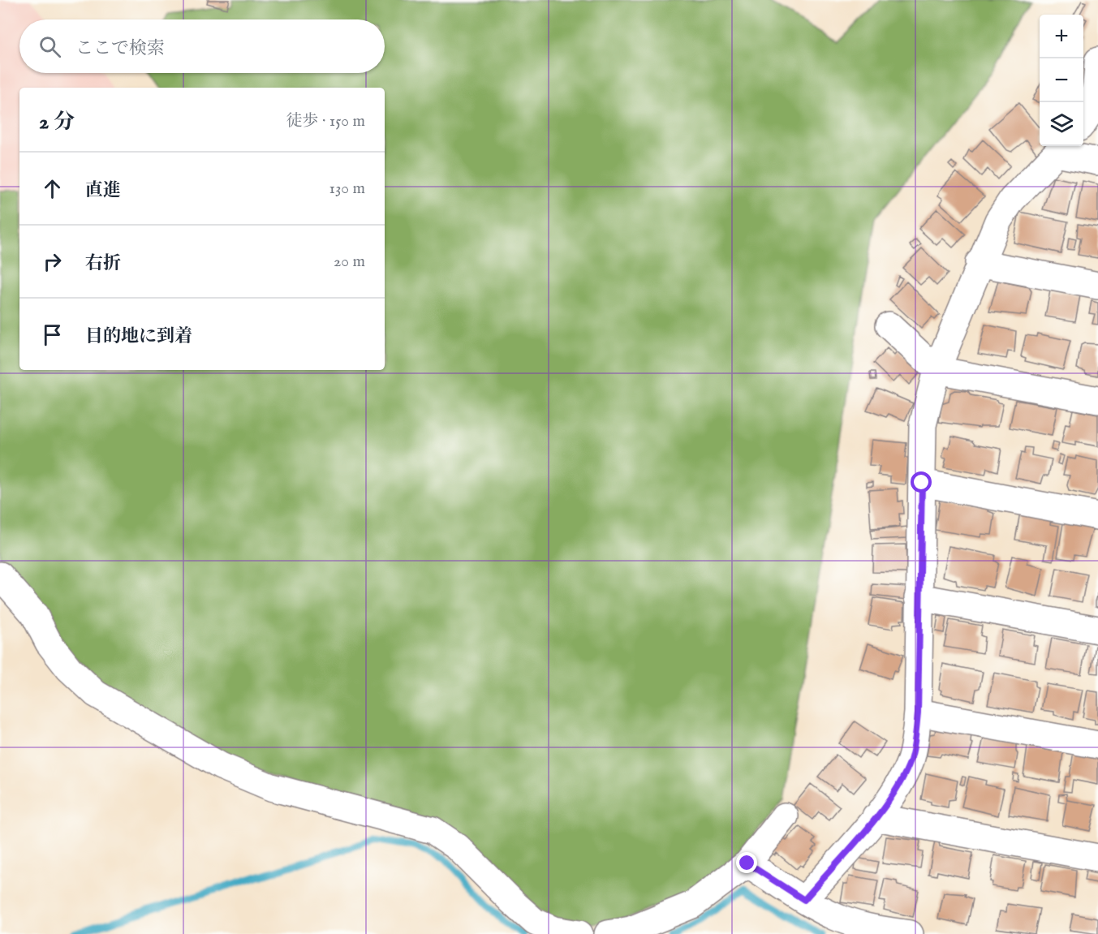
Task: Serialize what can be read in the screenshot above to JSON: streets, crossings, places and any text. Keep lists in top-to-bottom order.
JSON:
{
  "page": {
    "map_buttons": ["+", "−"],
    "search": "ここで検索",
    "heading": ["2 分", "徒歩 · 150 m"],
    "list": [
      ["直進", "130 m"],
      ["右折", "20 m"],
      "目的地に到着"
    ]
  }
}
